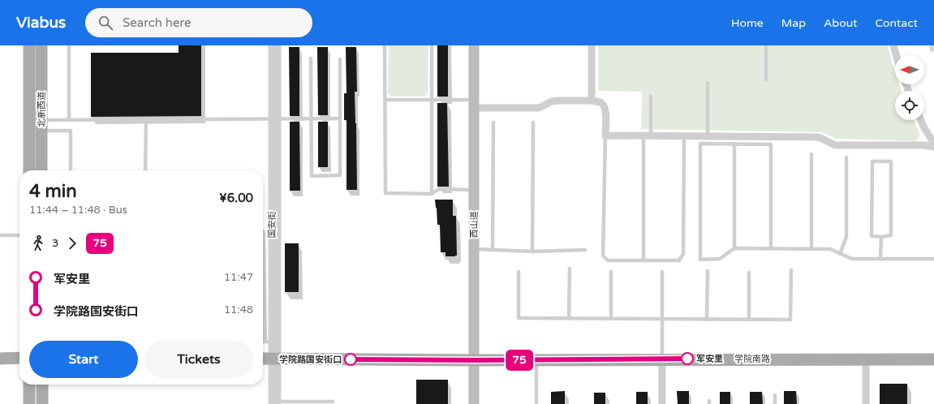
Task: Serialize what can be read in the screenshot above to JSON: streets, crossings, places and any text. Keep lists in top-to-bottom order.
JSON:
{
  "streets": {
    "main road": ["北新西道", "学院南路"],
    "street": ["国安街", "西山道"]
  },
  "crossings": [
    ["国安街", "学院南路"],
    ["西山道", "学院南路"]
  ],
  "places": ["军安里", "学院路国安街口"],
  "lines": ["bus line 75"],
  "north": "left",
  "page": {
    "header": "Viabus",
    "search": "Search here",
    "nav": [
      "Home",
      "Map",
      "About",
      "Contact"
    ],
    "on_map": "75",
    "heading": ["4 min", "11:44 – 11:48 · Bus", "¥6.00"],
    "legs": ["3", "75"],
    "list": [
      {
        "name": "军安里",
        "value": "11:47"
      },
      {
        "name": "学院路国安街口",
        "value": "11:48"
      }
    ],
    "buttons": ["Start", "Tickets"]
  }
}
